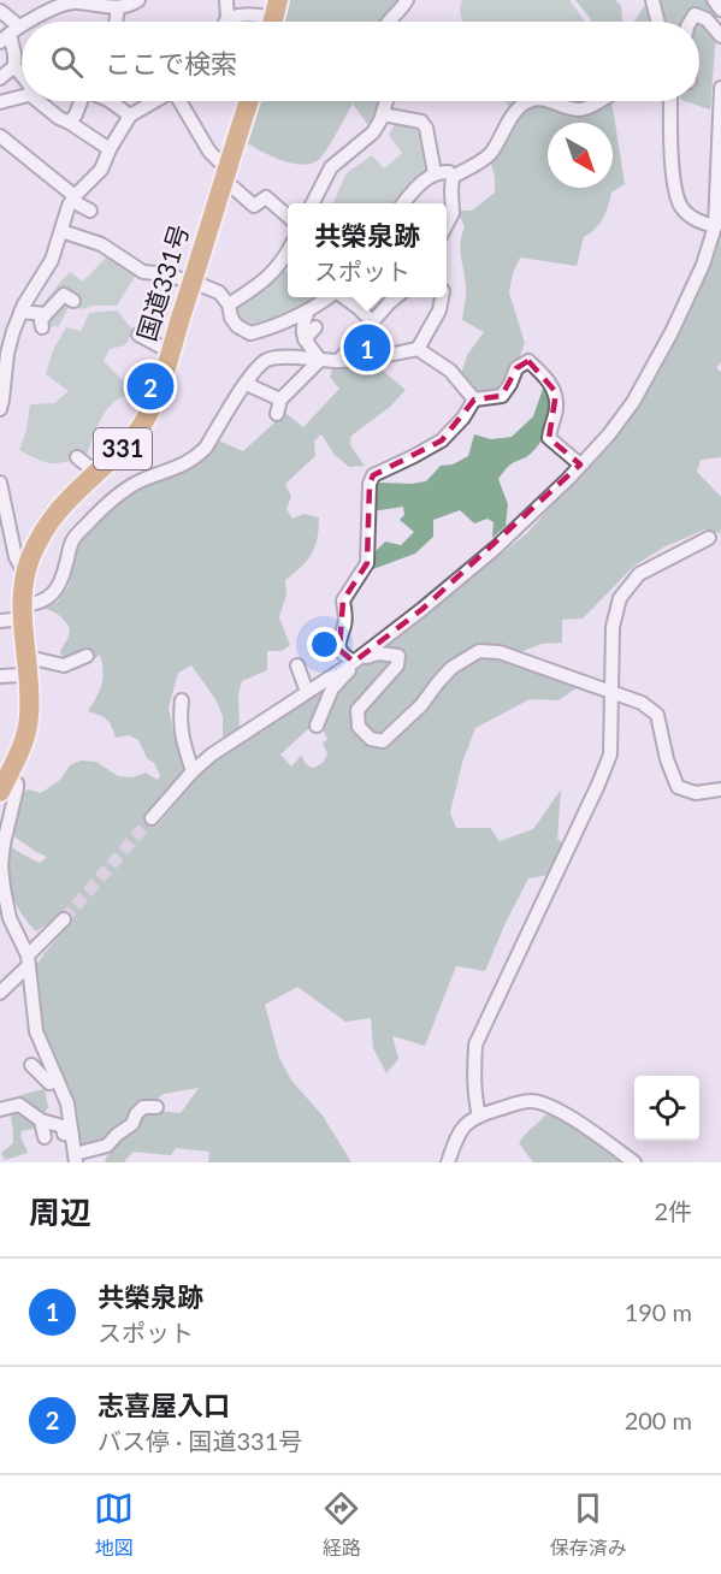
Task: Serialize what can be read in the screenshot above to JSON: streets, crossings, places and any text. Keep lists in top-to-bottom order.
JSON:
{
  "streets": {
    "highway": ["国道331号", "331"]
  },
  "north": "bottom right",
  "page": {
    "search": "ここで検索",
    "popup": ["共榮泉跡", "スポット"],
    "pins": ["1", "2"],
    "heading": ["周辺", "2件"],
    "list": [
      {
        "mark": "1",
        "name": "共榮泉跡",
        "note": "スポット",
        "value": "190 m"
      },
      {
        "mark": "2",
        "name": "志喜屋入口",
        "note": "バス停 · 国道331号",
        "value": "200 m"
      }
    ],
    "nav": ["地図", "経路", "保存済み"]
  }
}
